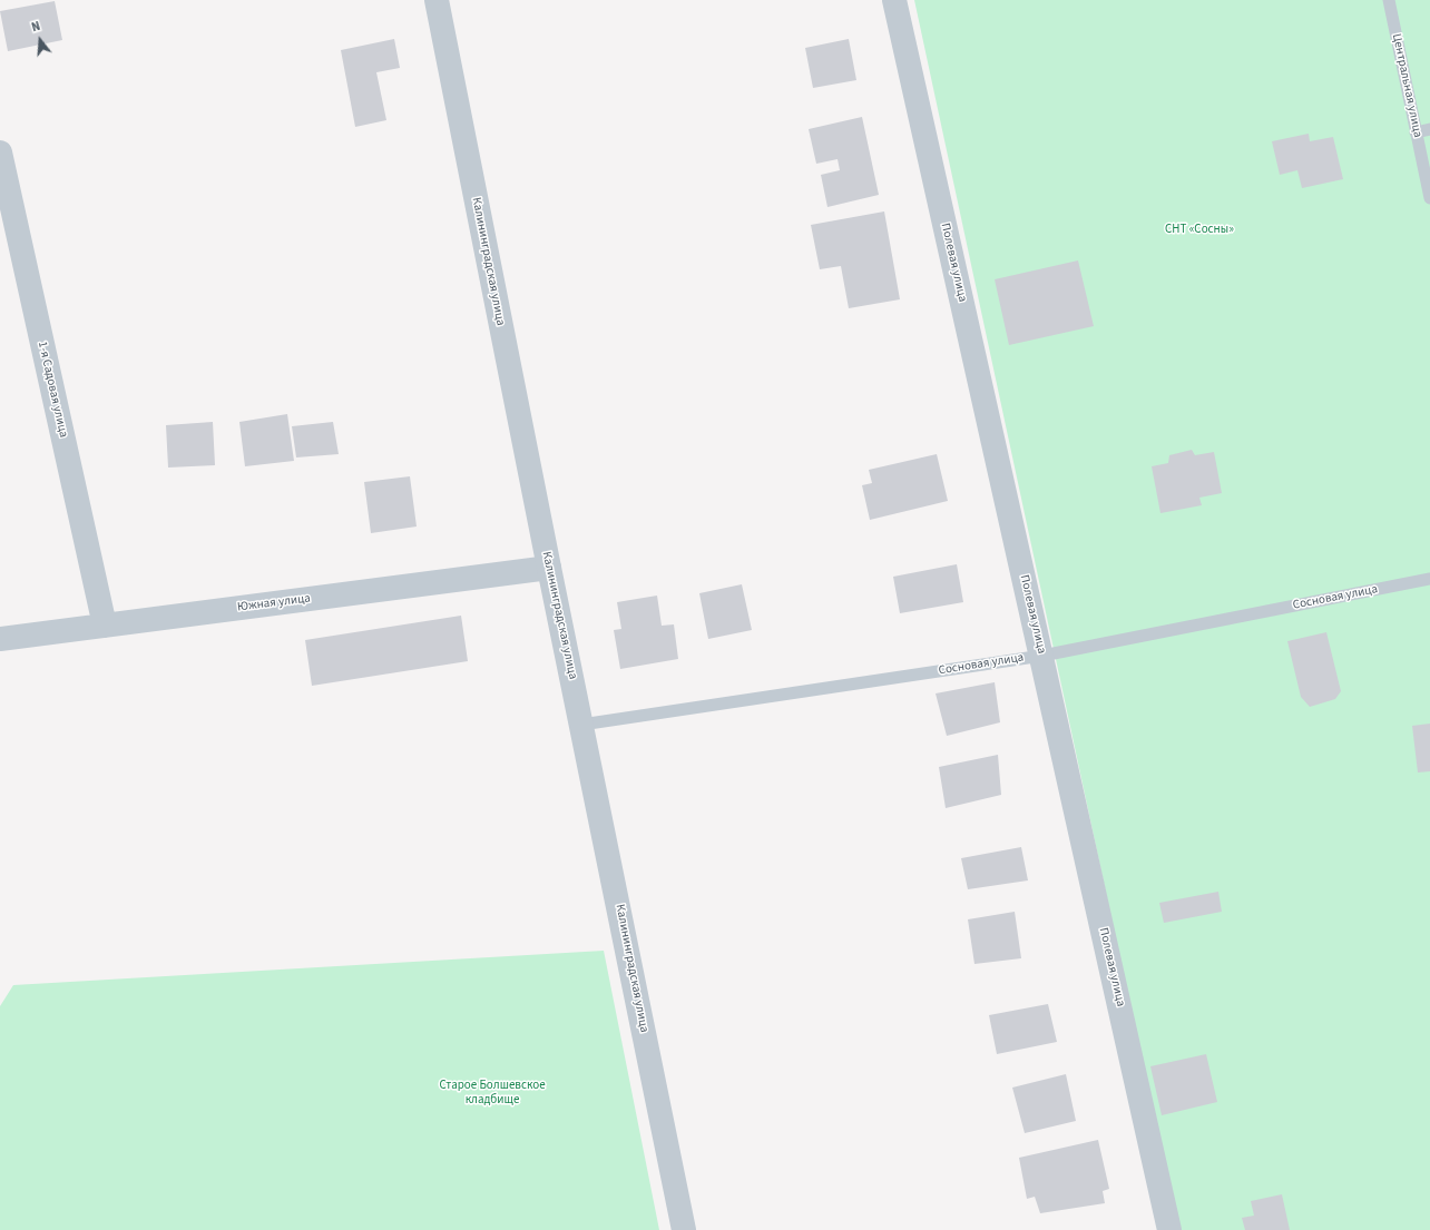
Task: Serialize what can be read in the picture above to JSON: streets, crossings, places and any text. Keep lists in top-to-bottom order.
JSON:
{
  "streets": {
    "street": [
      "Калининградская улица",
      "Полевая улица",
      "1-я Садовая улица",
      "Южная улица"
    ],
    "lane": ["Центральная улица", "Сосновая улица"]
  },
  "crossings": [
    ["Калининградская улица", "Сосновая улица"],
    ["Калининградская улица", "Южная улица"],
    ["Полевая улица", "Сосновая улица"],
    ["1-я Садовая улица", "Южная улица"]
  ],
  "parks": ["СНТ «Сосны»", "Старое Болшевское кладбище"],
  "north": "top"
}
